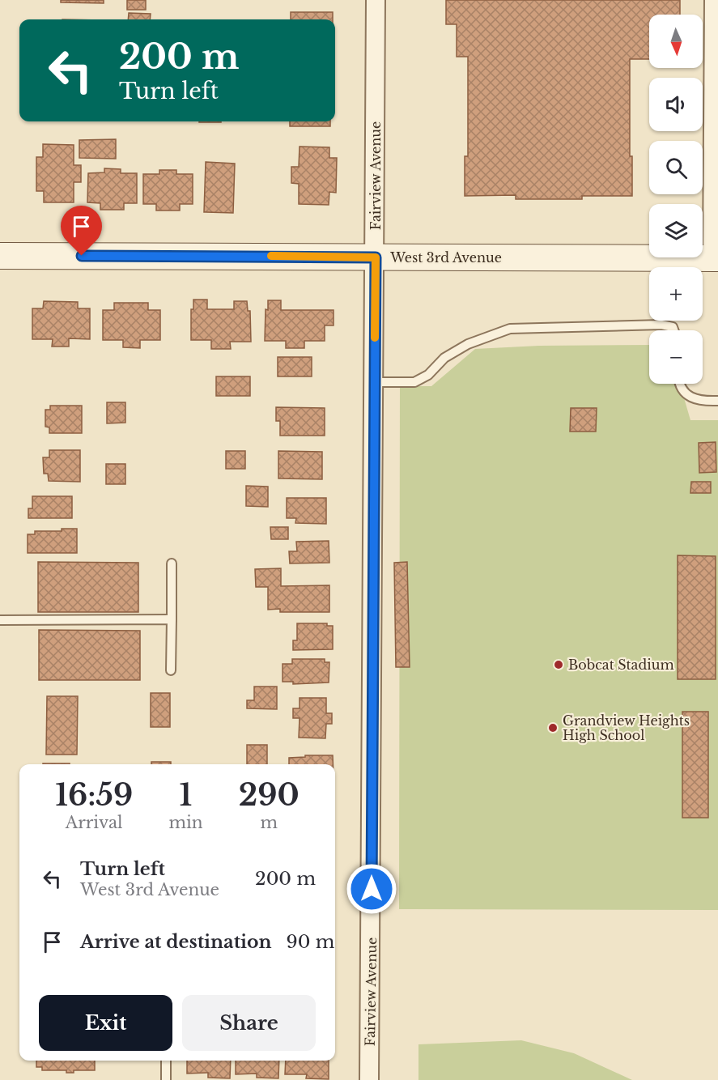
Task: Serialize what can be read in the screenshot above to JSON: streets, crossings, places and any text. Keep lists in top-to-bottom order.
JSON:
{
  "streets": {
    "street": ["Fairview Avenue", "West 3rd Avenue"]
  },
  "crossings": [
    ["Fairview Avenue", "West 3rd Avenue"]
  ],
  "places": ["Bobcat Stadium", "Grandview Heights High School"],
  "north": "bottom",
  "page": {
    "map_buttons": ["+", "−"],
    "turn": ["200 m", "Turn left"],
    "eta": [
      "16:59",
      "Arrival",
      "1",
      "min",
      "290",
      "m"
    ],
    "list": [
      {
        "name": "Turn left",
        "note": "West 3rd Avenue",
        "value": "200 m"
      },
      {
        "name": "Arrive at destination",
        "value": "90 m"
      }
    ],
    "buttons": ["Exit", "Share"]
  }
}
